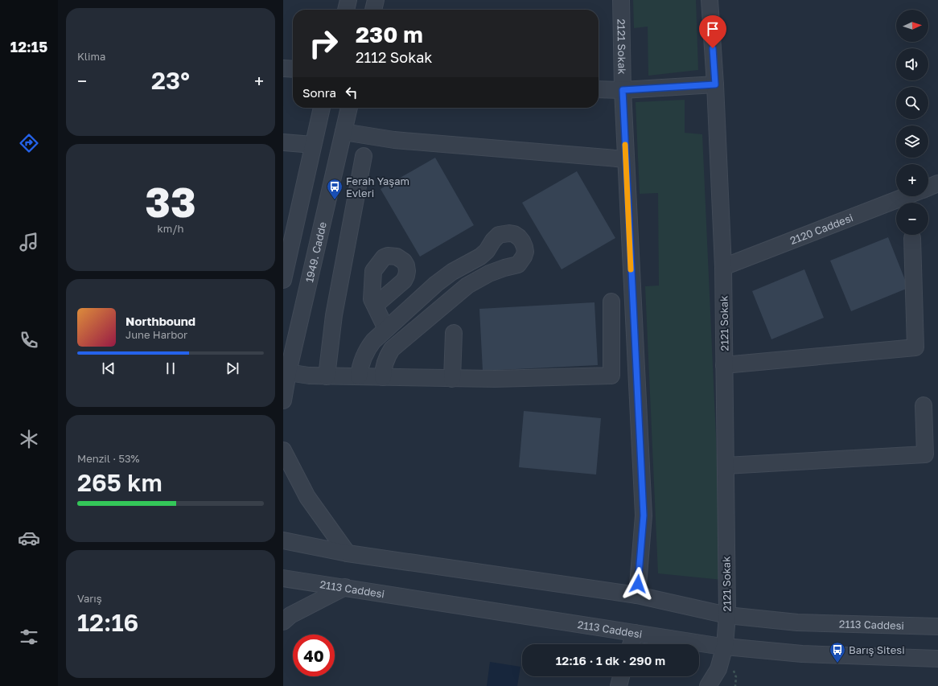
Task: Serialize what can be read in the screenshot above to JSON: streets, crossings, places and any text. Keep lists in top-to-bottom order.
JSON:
{
  "streets": {
    "street": [
      "2121 Sokak",
      "2120 Caddesi",
      "1949. Cadde",
      "2113 Caddesi"
    ]
  },
  "crossings": [
    ["2121 Sokak", "2120 Caddesi"],
    ["2121 Sokak", "2113 Caddesi"]
  ],
  "places": {
    "bus stop": ["Ferah Yaşam Evleri", "Barış Sitesi"]
  },
  "north": "right",
  "page": {
    "tabs": "12:15",
    "tile": [
      "Klima",
      ["33", "km/h"],
      ["Menzil · 53%", "265 km"],
      ["Varış", "12:16"]
    ],
    "map_buttons": ["+", "−"],
    "turn": ["230 m", "2112 Sokak"],
    "heat": ["−", "23°", "+"],
    "then": "Sonra",
    "song": ["Northbound", "June Harbor"],
    "limit": "40",
    "trip": "12:16 · 1 dk · 290 m"
  }
}
